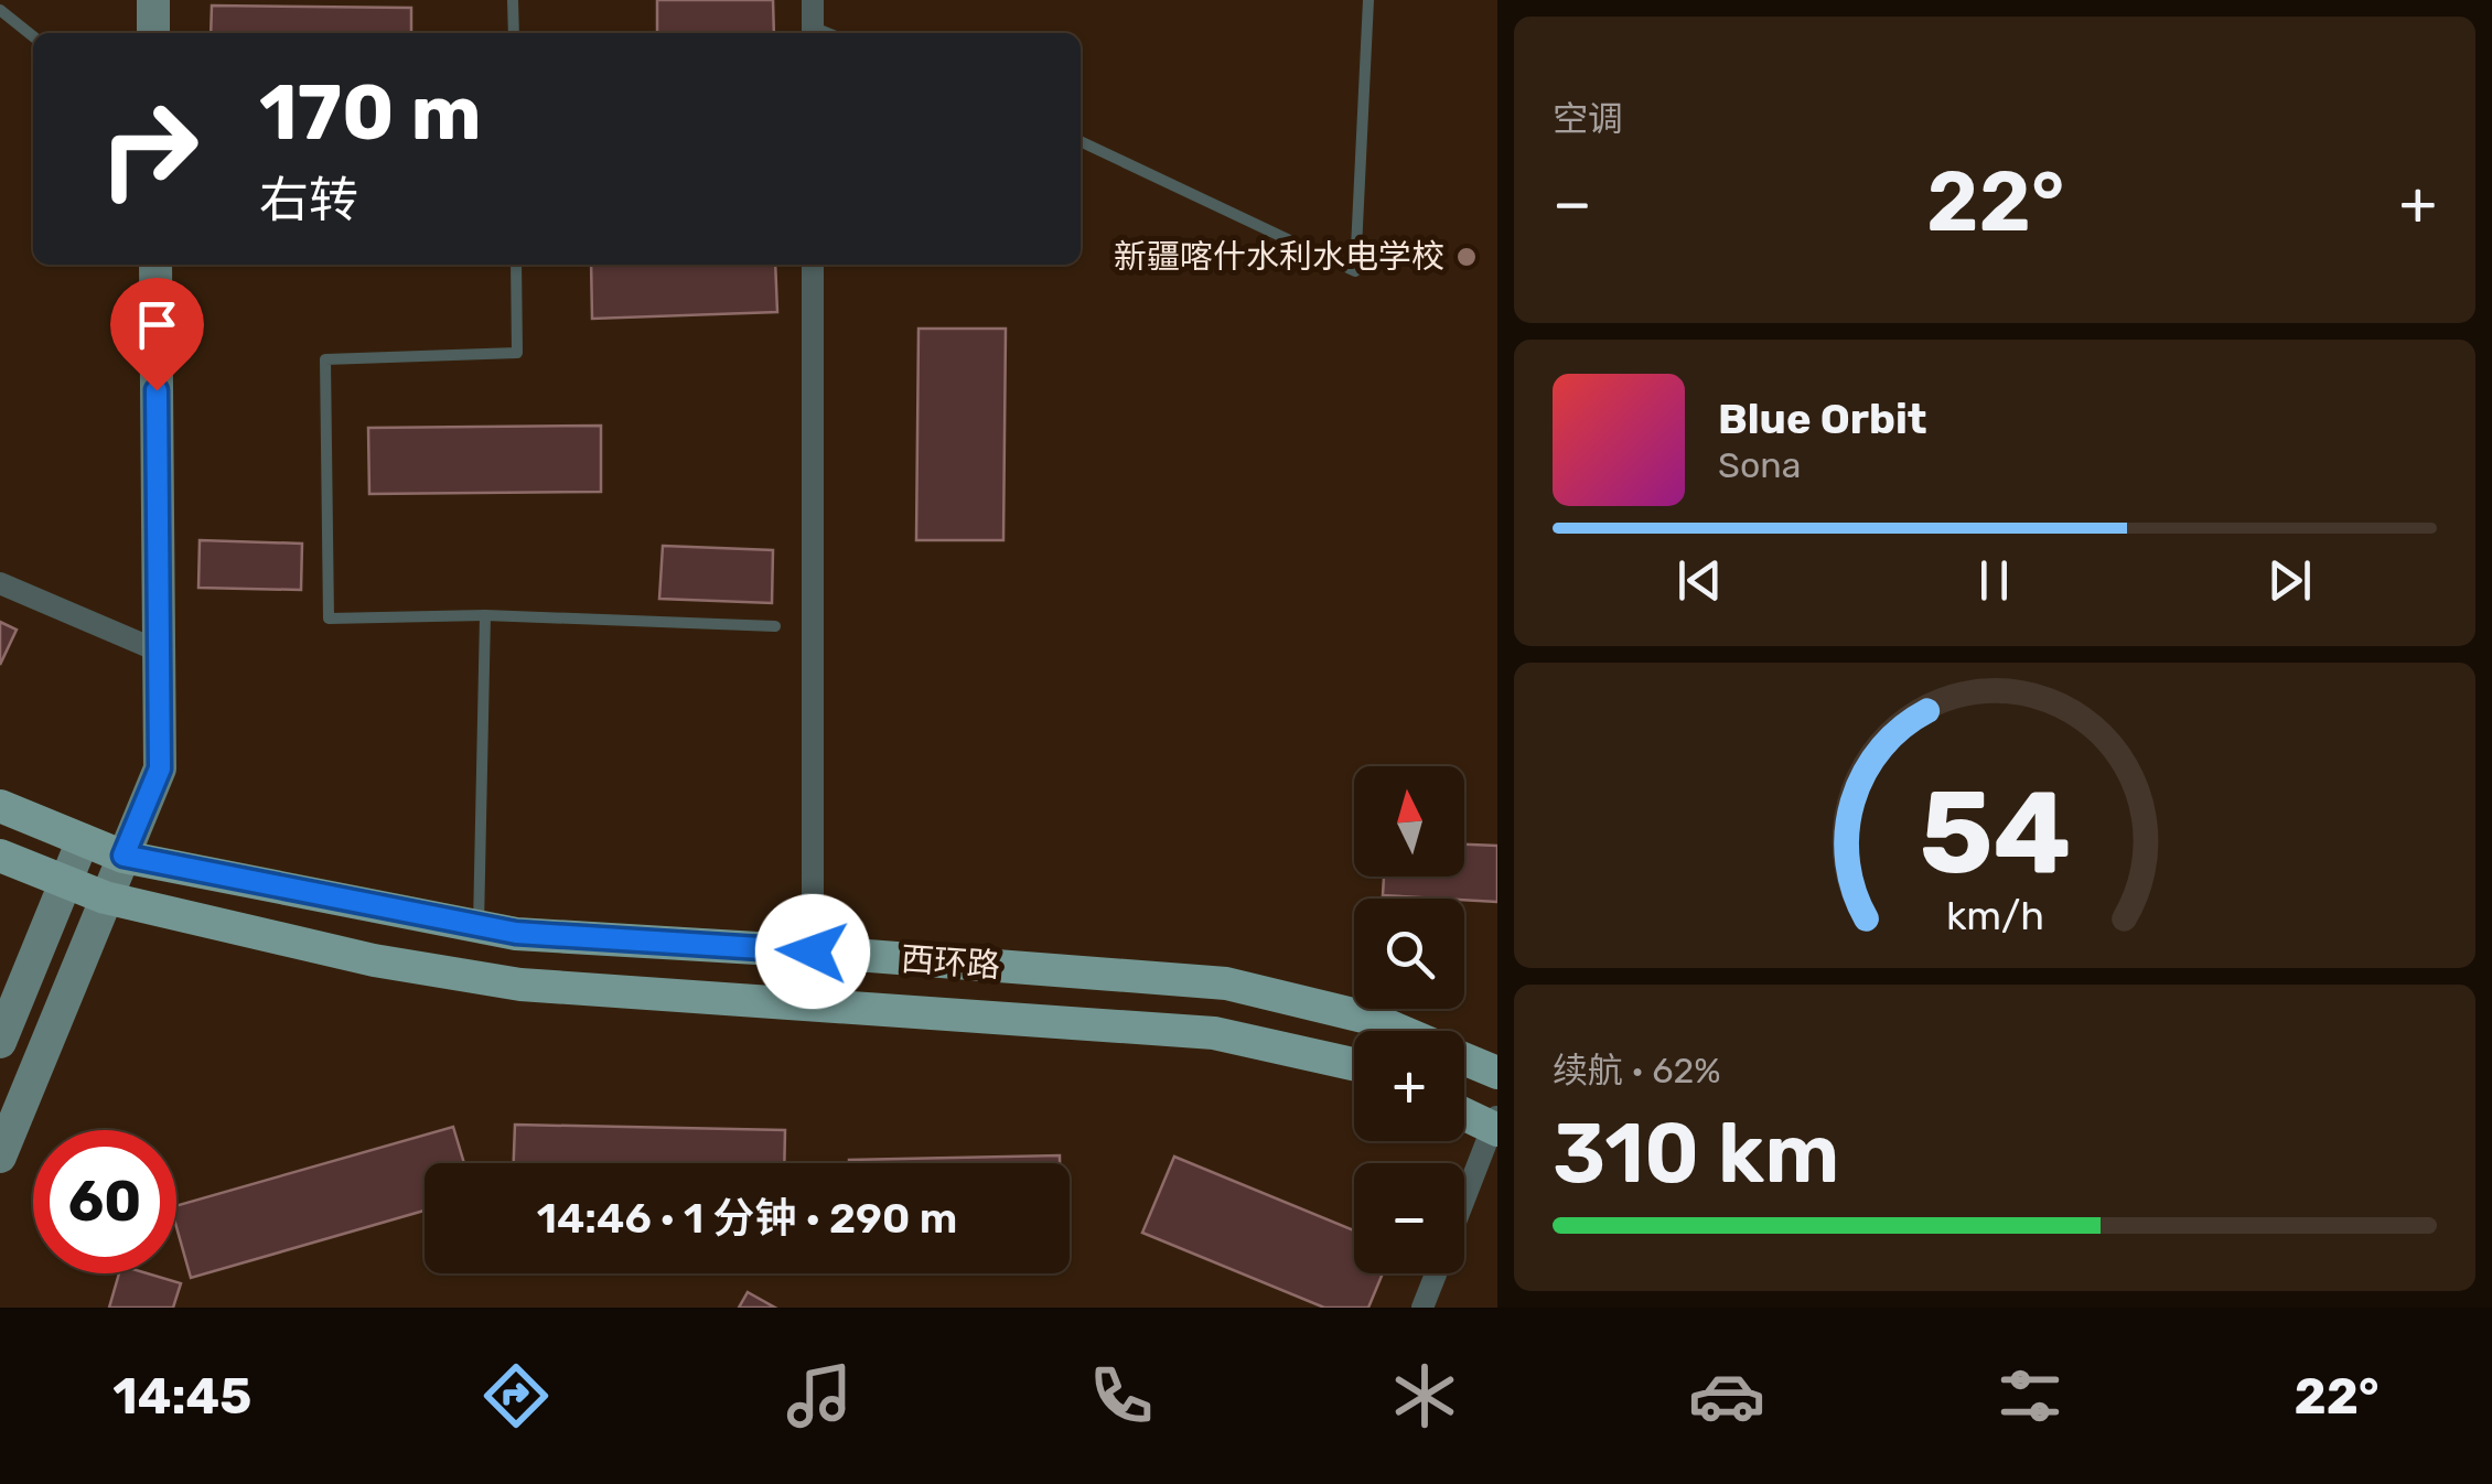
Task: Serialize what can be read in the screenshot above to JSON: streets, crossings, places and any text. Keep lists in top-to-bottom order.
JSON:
{
  "streets": {
    "main road": ["西环路"]
  },
  "places": ["新疆喀什水利水电学校"],
  "north": "top",
  "page": {
    "tile": [
      "空调",
      ["续航 · 62%", "310 km"]
    ],
    "turn": ["170 m", "右转"],
    "heat": ["−", "22°", "+"],
    "song": ["Blue Orbit", "Sona"],
    "map_buttons": ["+", "−"],
    "limit": "60",
    "trip": "14:46 · 1 分钟 · 290 m",
    "tabs": ["14:45", "22°"],
    "gauge": ["54", "km/h"]
  }
}
